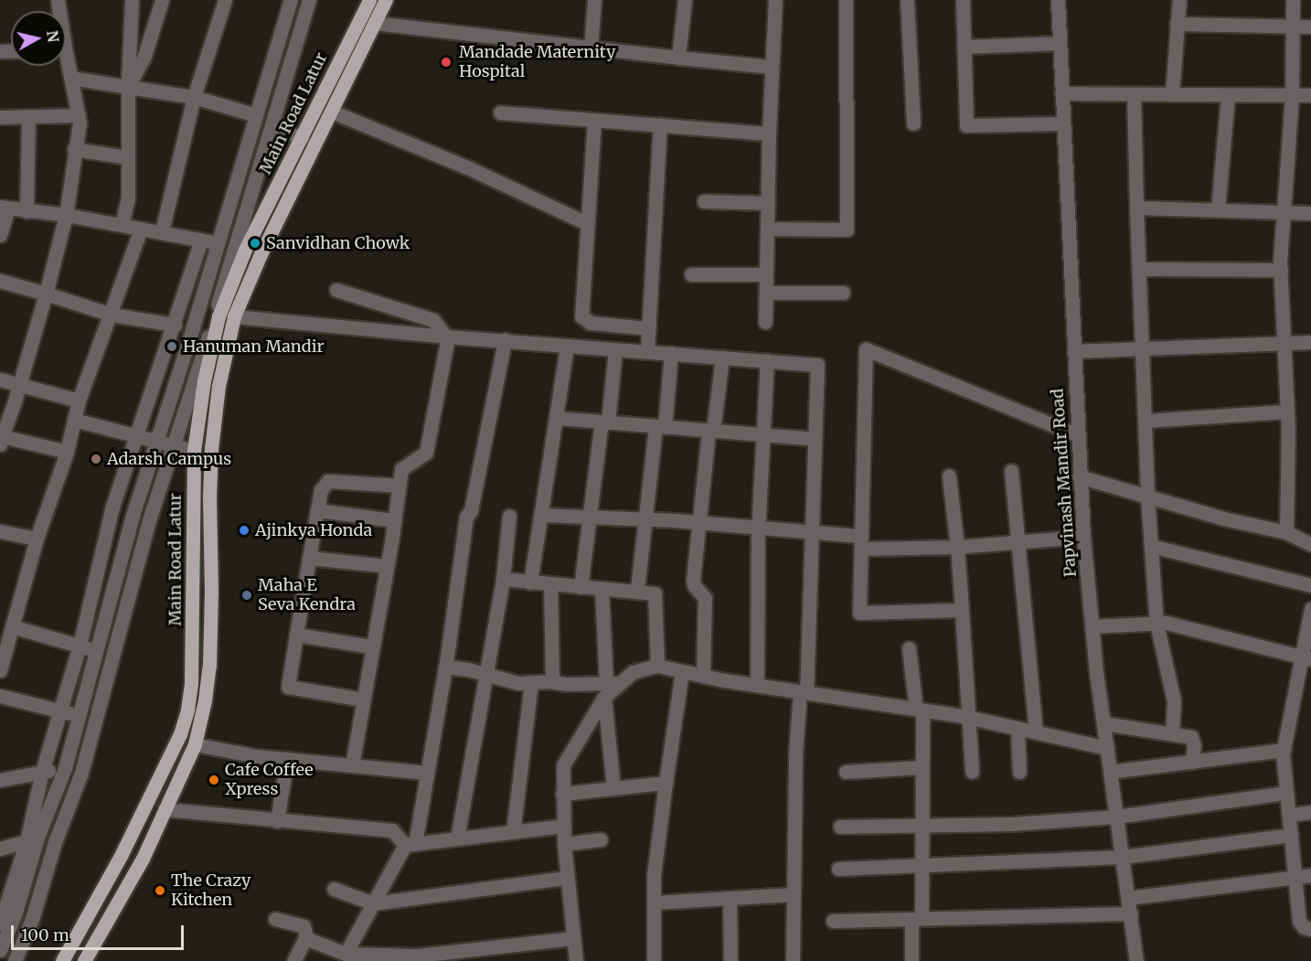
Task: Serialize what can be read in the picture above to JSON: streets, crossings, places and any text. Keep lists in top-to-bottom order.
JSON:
{
  "streets": {
    "main road": ["Main Road Latur"],
    "street": ["Papvinash Mandir Road"]
  },
  "places": [
    "Mandade Maternity Hospital",
    "Sanvidhan Chowk",
    "Hanuman Mandir",
    "Adarsh Campus",
    "Ajinkya Honda",
    "Maha E Seva Kendra",
    "Cafe Coffee Xpress",
    "The Crazy Kitchen"
  ],
  "scale_bar": "100 m",
  "north": "right"
}
